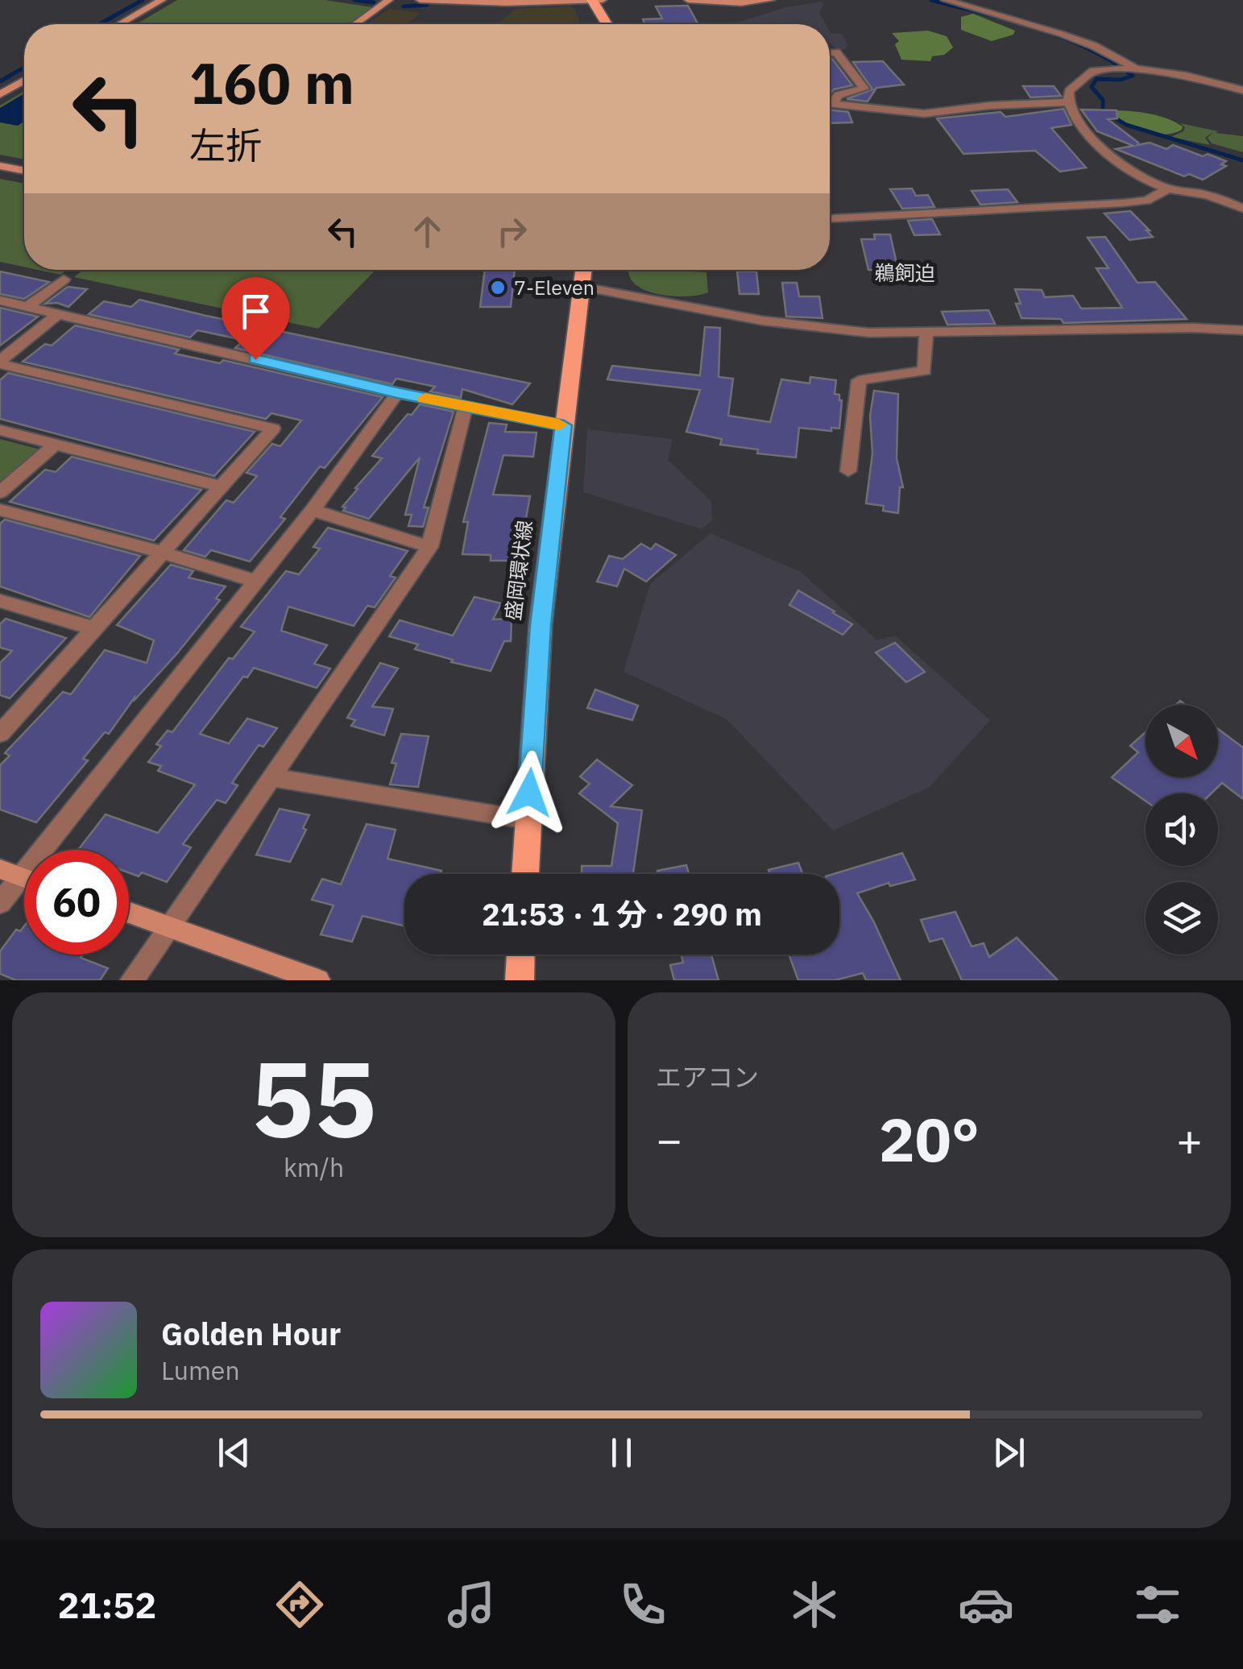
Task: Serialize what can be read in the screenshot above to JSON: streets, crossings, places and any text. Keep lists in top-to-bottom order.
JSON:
{
  "streets": {
    "main road": ["盛岡環状線"]
  },
  "districts": ["鵜飼迫"],
  "places": ["7-Eleven"],
  "north": "bottom right",
  "page": {
    "turn": ["160 m", "左折"],
    "limit": "60",
    "trip": "21:53 · 1 分 · 290 m",
    "tile": [
      ["55", "km/h"],
      "エアコン"
    ],
    "heat": ["−", "20°", "+"],
    "song": ["Golden Hour", "Lumen"],
    "tabs": "21:52"
  }
}
